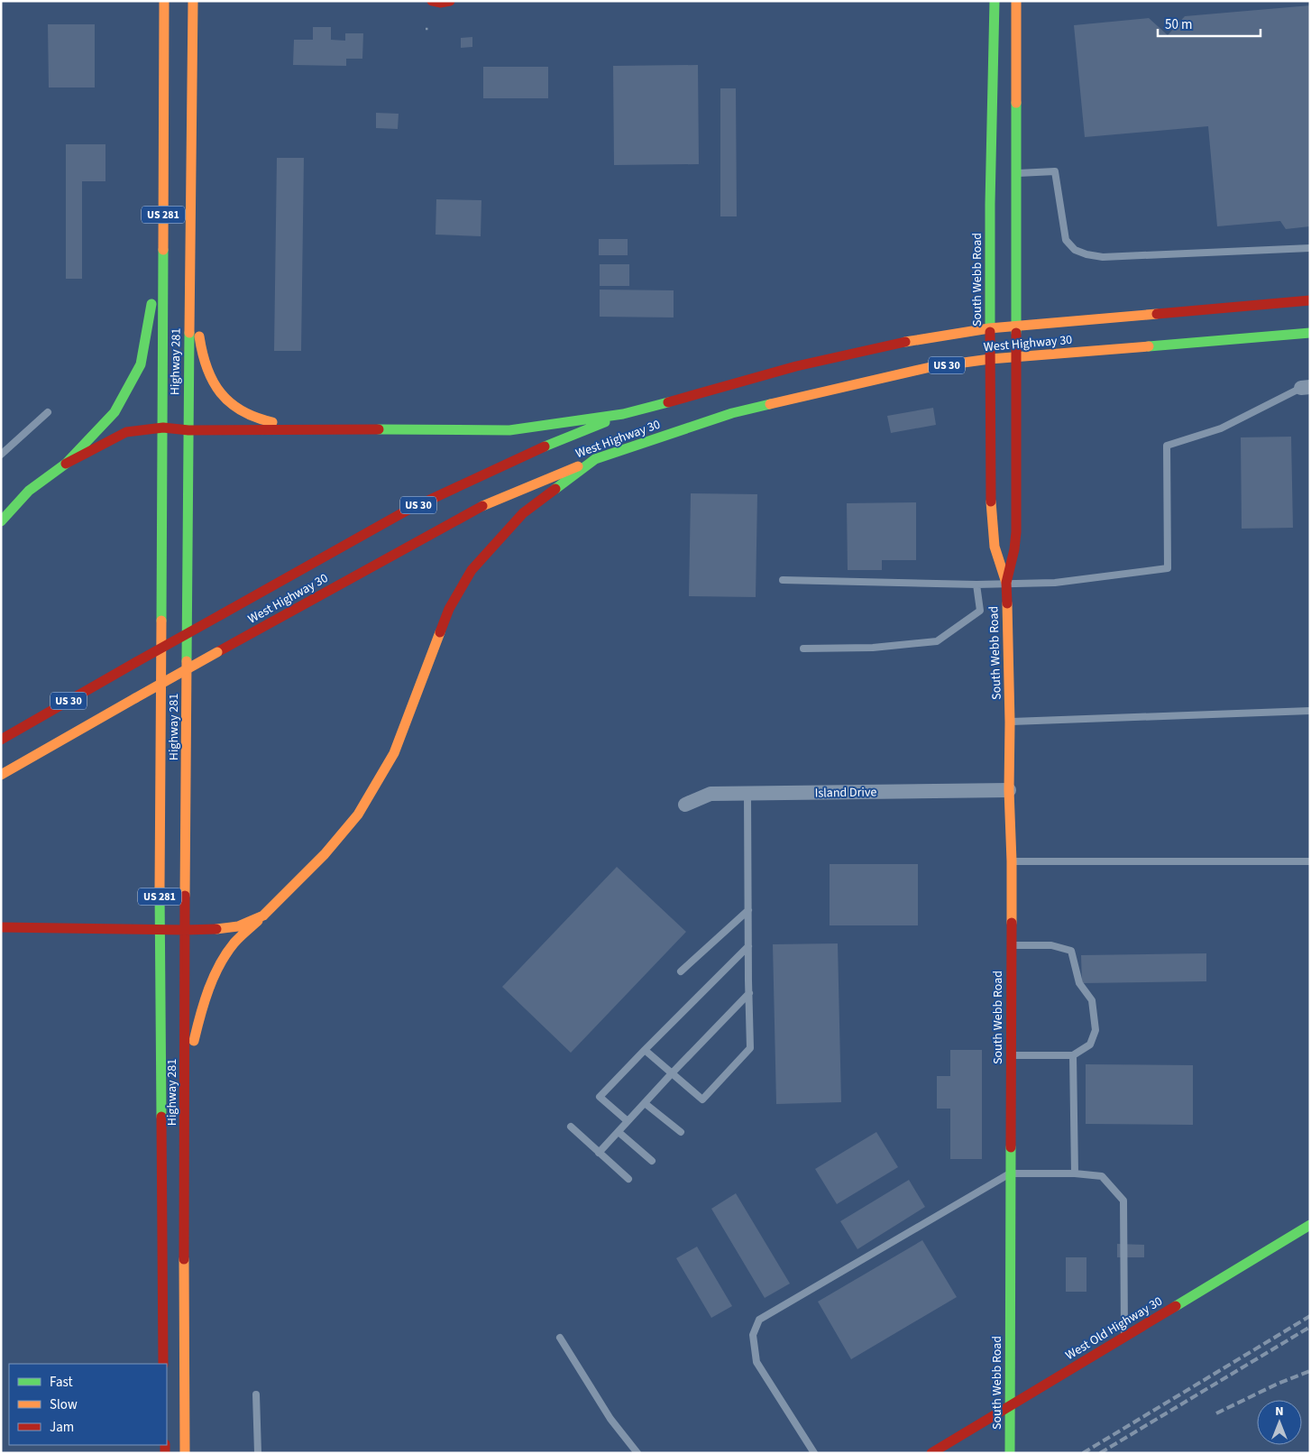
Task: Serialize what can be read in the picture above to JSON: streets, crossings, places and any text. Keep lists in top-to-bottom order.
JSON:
{
  "streets": {
    "main road": [
      "US 281",
      "South Webb Road",
      "West Highway 30",
      "Highway 281",
      "US 30",
      "West Old Highway 30"
    ],
    "street": ["Island Drive"]
  },
  "crossings": [
    ["South Webb Road", "West Highway 30"],
    ["South Webb Road", "Island Drive"],
    ["South Webb Road", "West Old Highway 30"]
  ],
  "legend": ["Fast", "Slow", "Jam"],
  "scale_bar": "50 m",
  "north": "top"
}
